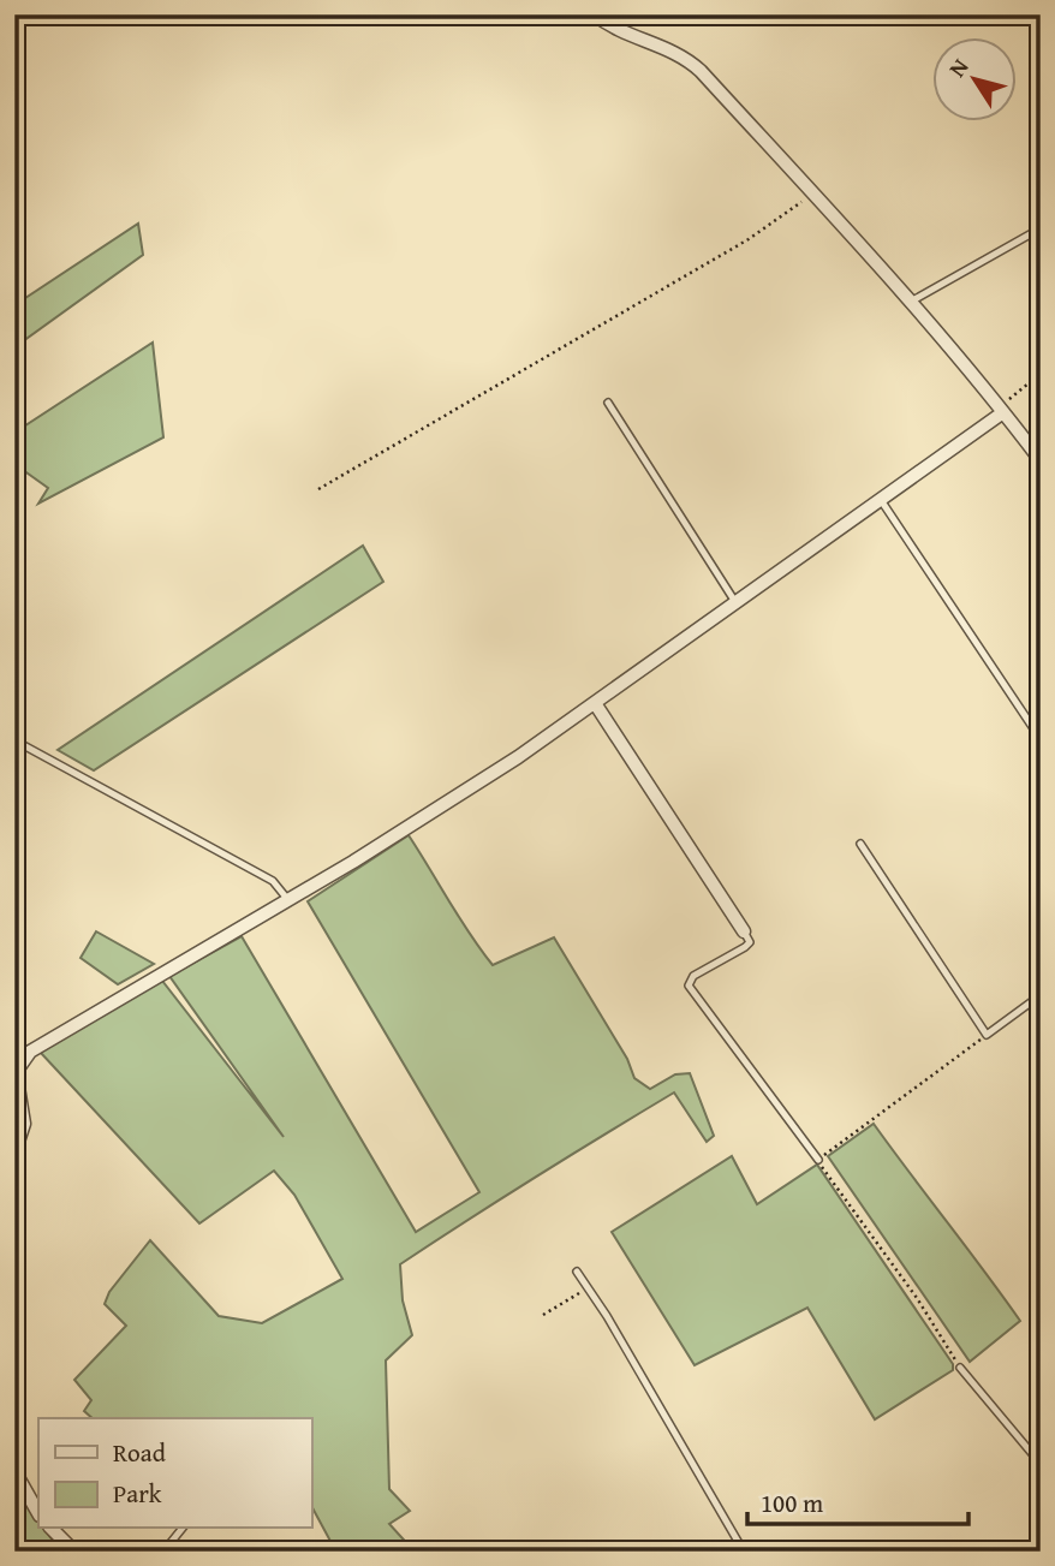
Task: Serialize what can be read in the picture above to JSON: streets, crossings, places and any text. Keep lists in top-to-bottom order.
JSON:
{
  "legend": ["Road", "Park"],
  "scale_bar": "100 m",
  "north": "top left"
}
